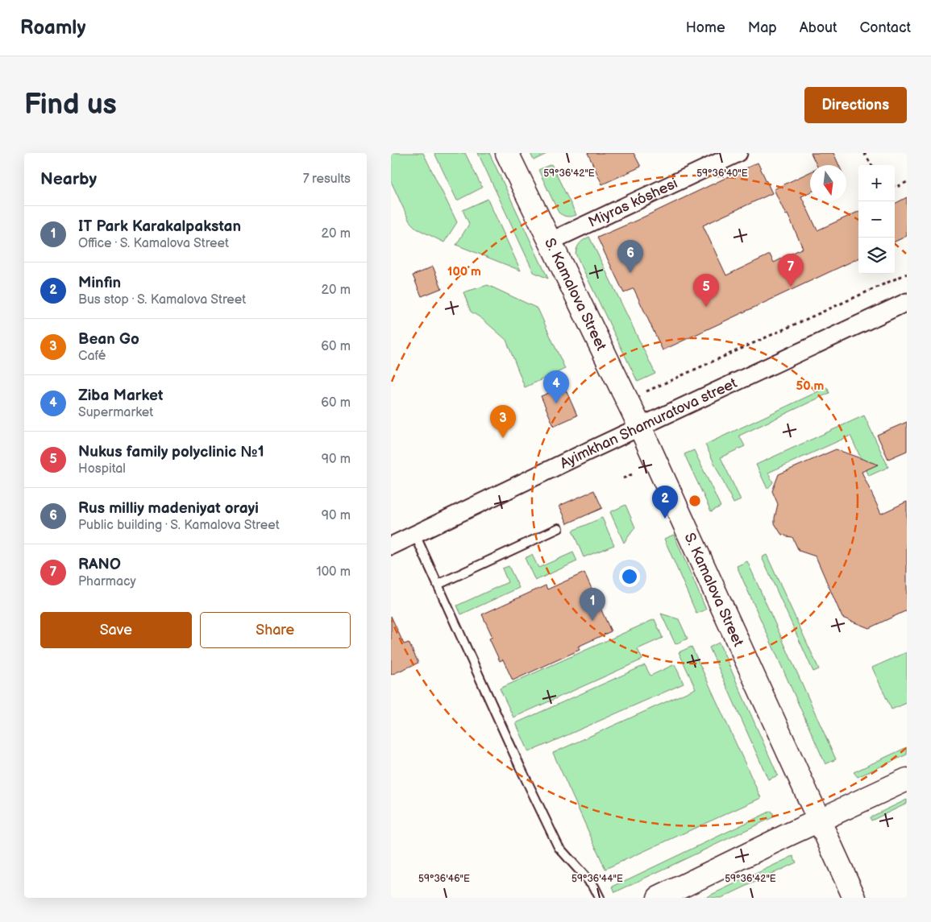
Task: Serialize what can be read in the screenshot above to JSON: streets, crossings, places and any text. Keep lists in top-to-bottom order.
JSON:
{
  "streets": {
    "street": ["Miyras kóshesi", "S. Kamalova Street", "Ayimkhan Shamuratova street"]
  },
  "crossings": [
    ["Miyras kóshesi", "S. Kamalova Street"],
    ["S. Kamalova Street", "Ayimkhan Shamuratova street"]
  ],
  "north": "bottom",
  "page": {
    "header": "Roamly",
    "nav": [
      "Home",
      "Map",
      "About",
      "Contact"
    ],
    "buttons": [
      "Directions",
      ["Save", "Share"]
    ],
    "title": "Find us",
    "heading": ["Nearby", "7 results"],
    "map_buttons": ["+", "−"],
    "list": [
      {
        "mark": "1",
        "name": "IT Park Karakalpakstan",
        "note": "Office · S. Kamalova Street",
        "value": "20 m"
      },
      {
        "mark": "2",
        "name": "Minfin",
        "note": "Bus stop · S. Kamalova Street",
        "value": "20 m"
      },
      {
        "mark": "3",
        "name": "Bean Go",
        "note": "Café",
        "value": "60 m"
      },
      {
        "mark": "4",
        "name": "Ziba Market",
        "note": "Supermarket",
        "value": "60 m"
      },
      {
        "mark": "5",
        "name": "Nukus family polyclinic №1",
        "note": "Hospital",
        "value": "90 m"
      },
      {
        "mark": "6",
        "name": "Rus milliy madeniyat orayi",
        "note": "Public building · S. Kamalova Street",
        "value": "90 m"
      },
      {
        "mark": "7",
        "name": "RANO",
        "note": "Pharmacy",
        "value": "100 m"
      }
    ],
    "pins": [
      "6",
      "7",
      "5",
      "4",
      "3",
      "2",
      "1"
    ]
  },
  "coordinates": [
    "59°36'42\"E",
    "59°36'40\"E",
    "59°36'46\"E",
    "59°36'44\"E"
  ],
  "rings": ["100 m", "50 m"]
}
